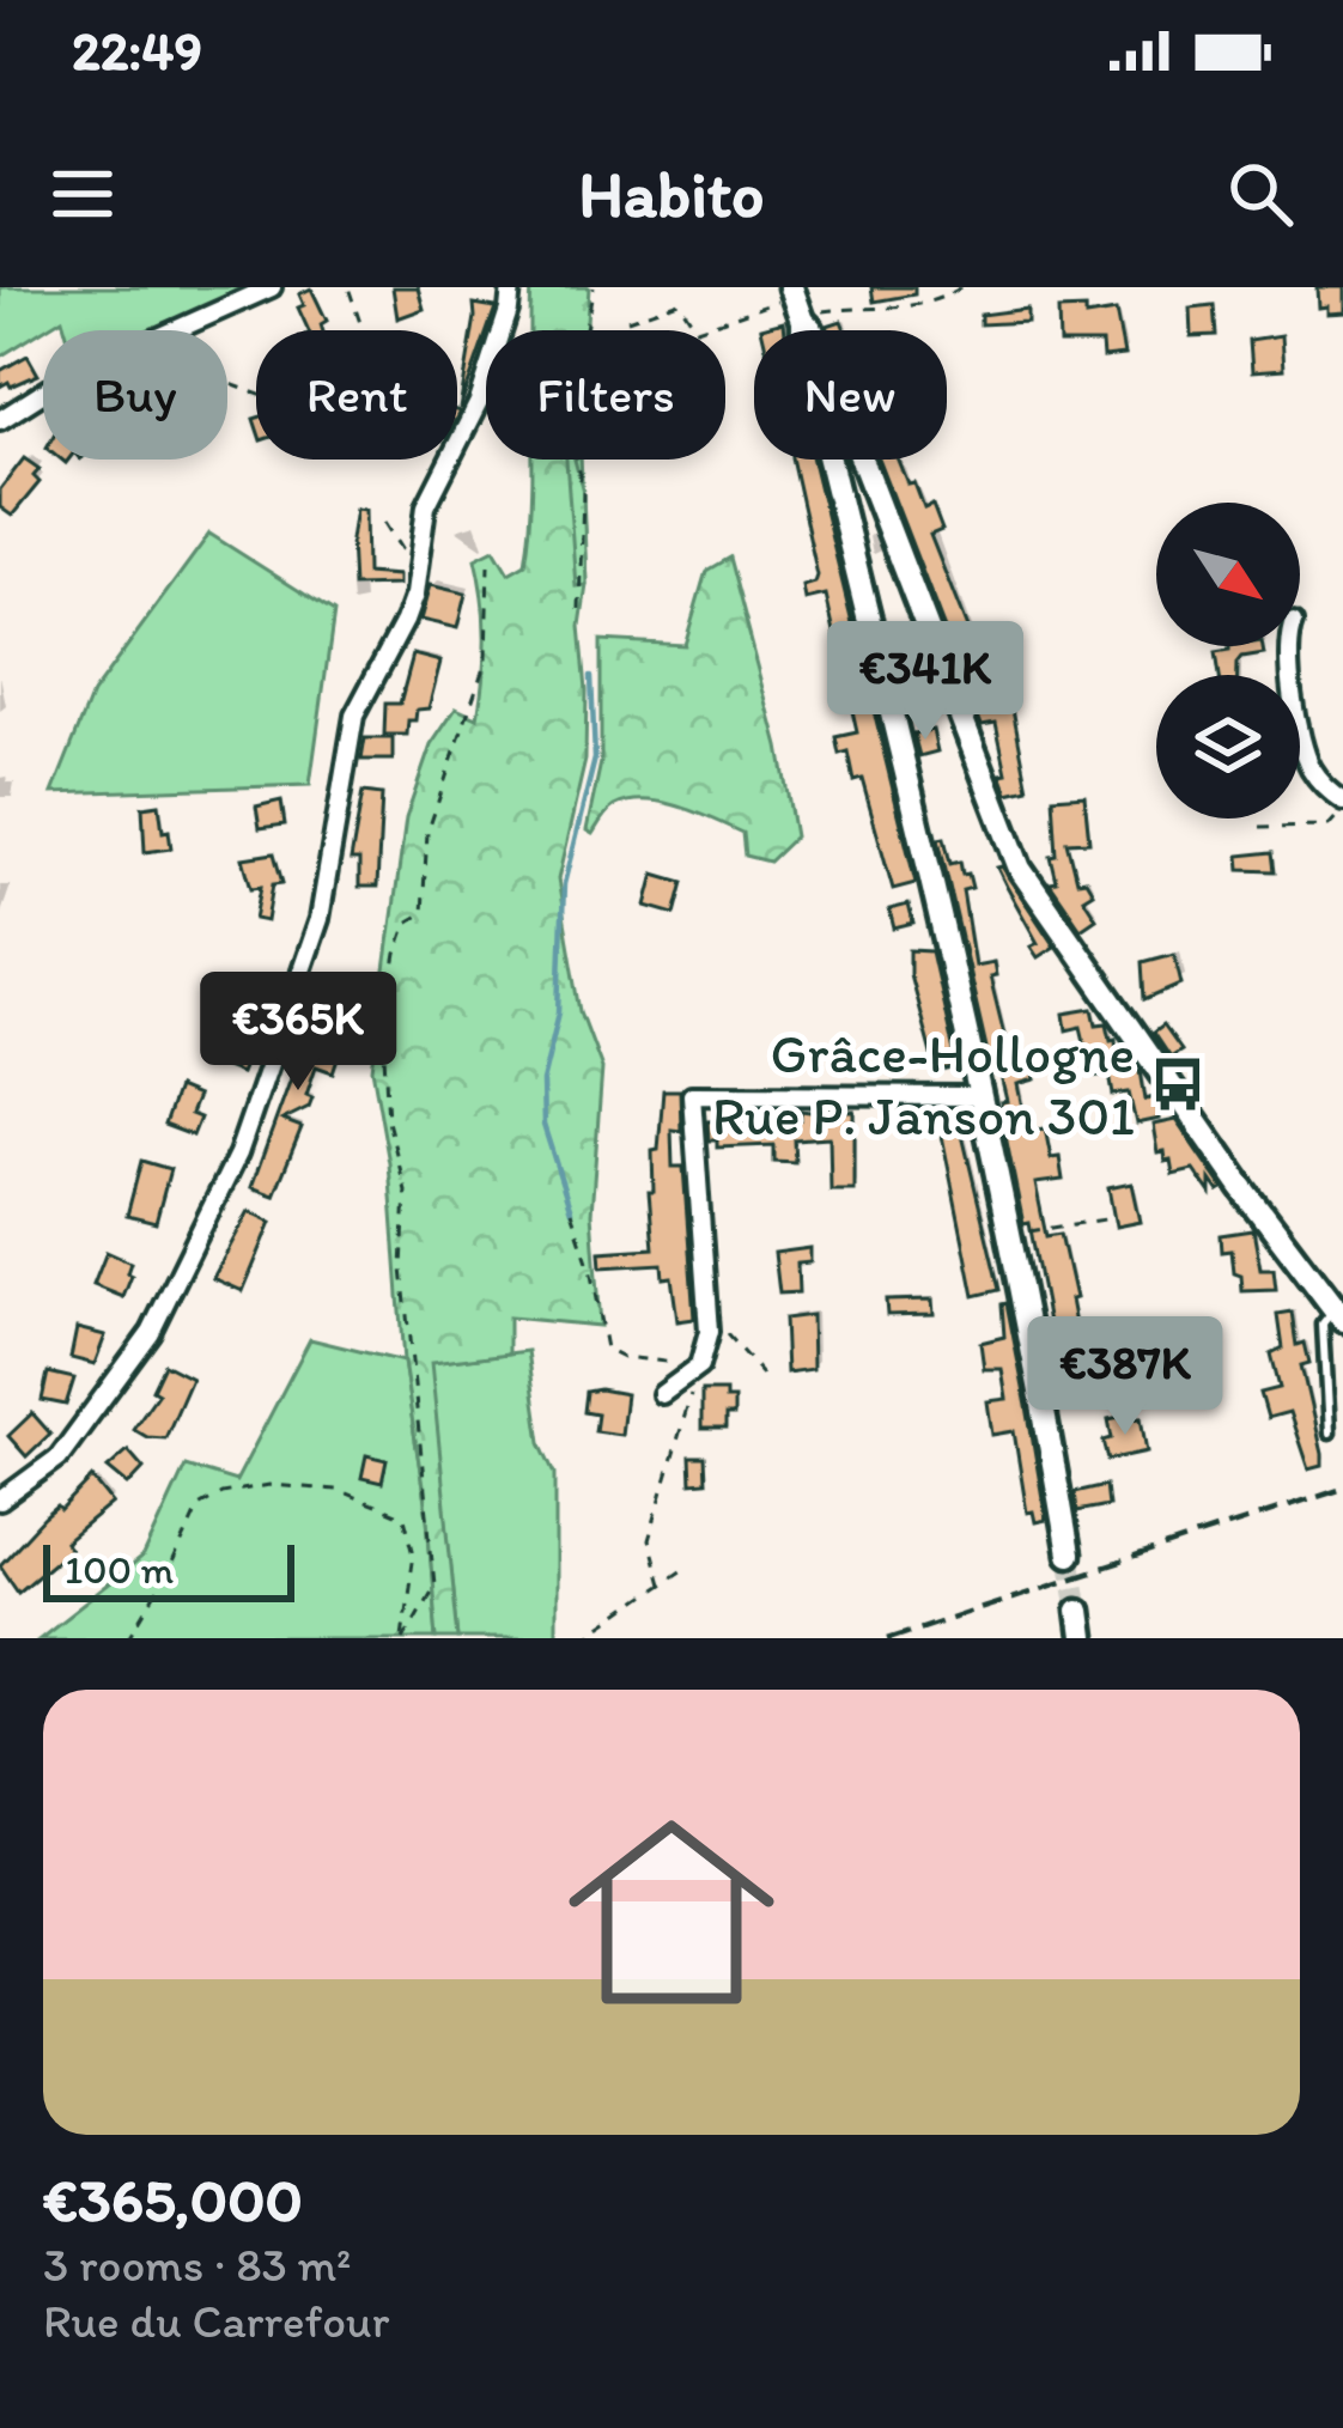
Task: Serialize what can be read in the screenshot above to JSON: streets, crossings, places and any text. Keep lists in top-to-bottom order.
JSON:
{
  "places": {
    "bus stop": ["Grâce-Hollogne Rue P. Janson 301"]
  },
  "scale_bar": "100 m",
  "north": "bottom right",
  "page": {
    "status": "22:49",
    "header": "Habito",
    "chip": [
      "Buy",
      "Rent",
      "Filters",
      "New"
    ],
    "price": ["€341K", "€365K", "€387K"],
    "scale": "100 m",
    "list": [
      {
        "name": "€365,000",
        "note": "3 rooms · 83 m² · Rue du Carrefour"
      }
    ]
  }
}
